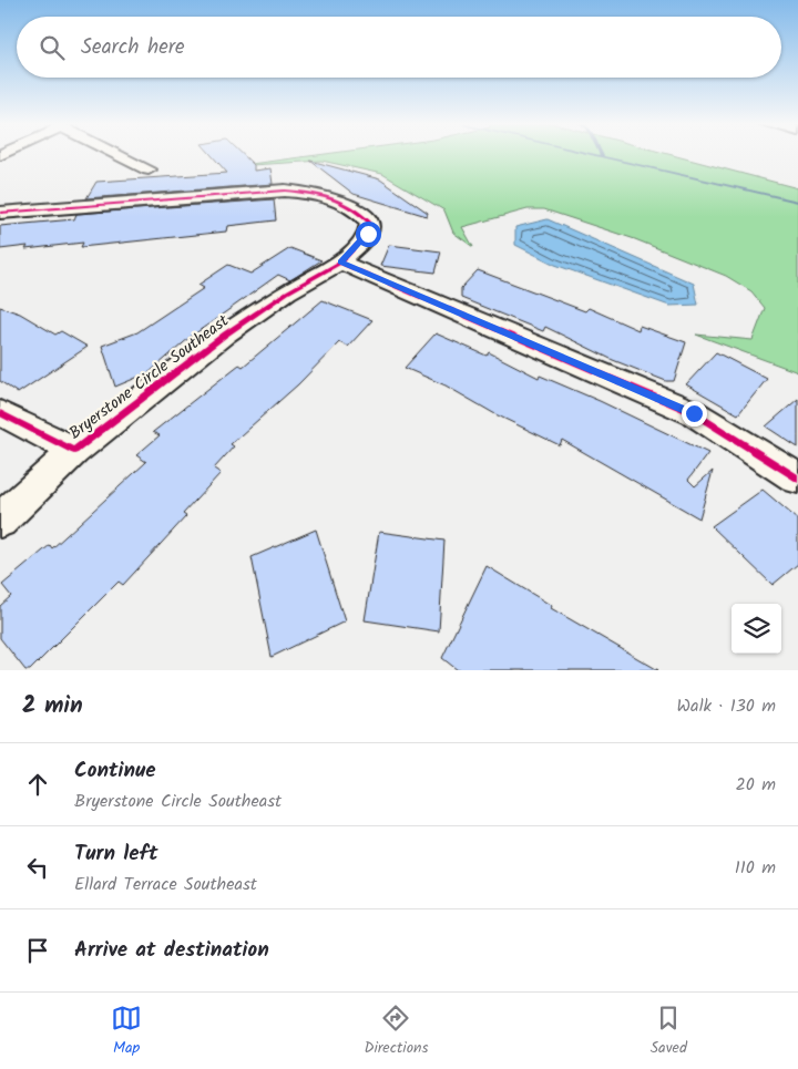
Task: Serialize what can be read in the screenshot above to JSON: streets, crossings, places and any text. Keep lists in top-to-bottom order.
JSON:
{
  "streets": {
    "street": ["Bryerstone Circle Southeast"]
  },
  "page": {
    "search": "Search here",
    "heading": ["2 min", "Walk · 130 m"],
    "list": [
      ["Continue", "Bryerstone Circle Southeast", "20 m"],
      ["Turn left", "Ellard Terrace Southeast", "110 m"],
      "Arrive at destination"
    ],
    "nav": ["Map", "Directions", "Saved"]
  }
}
